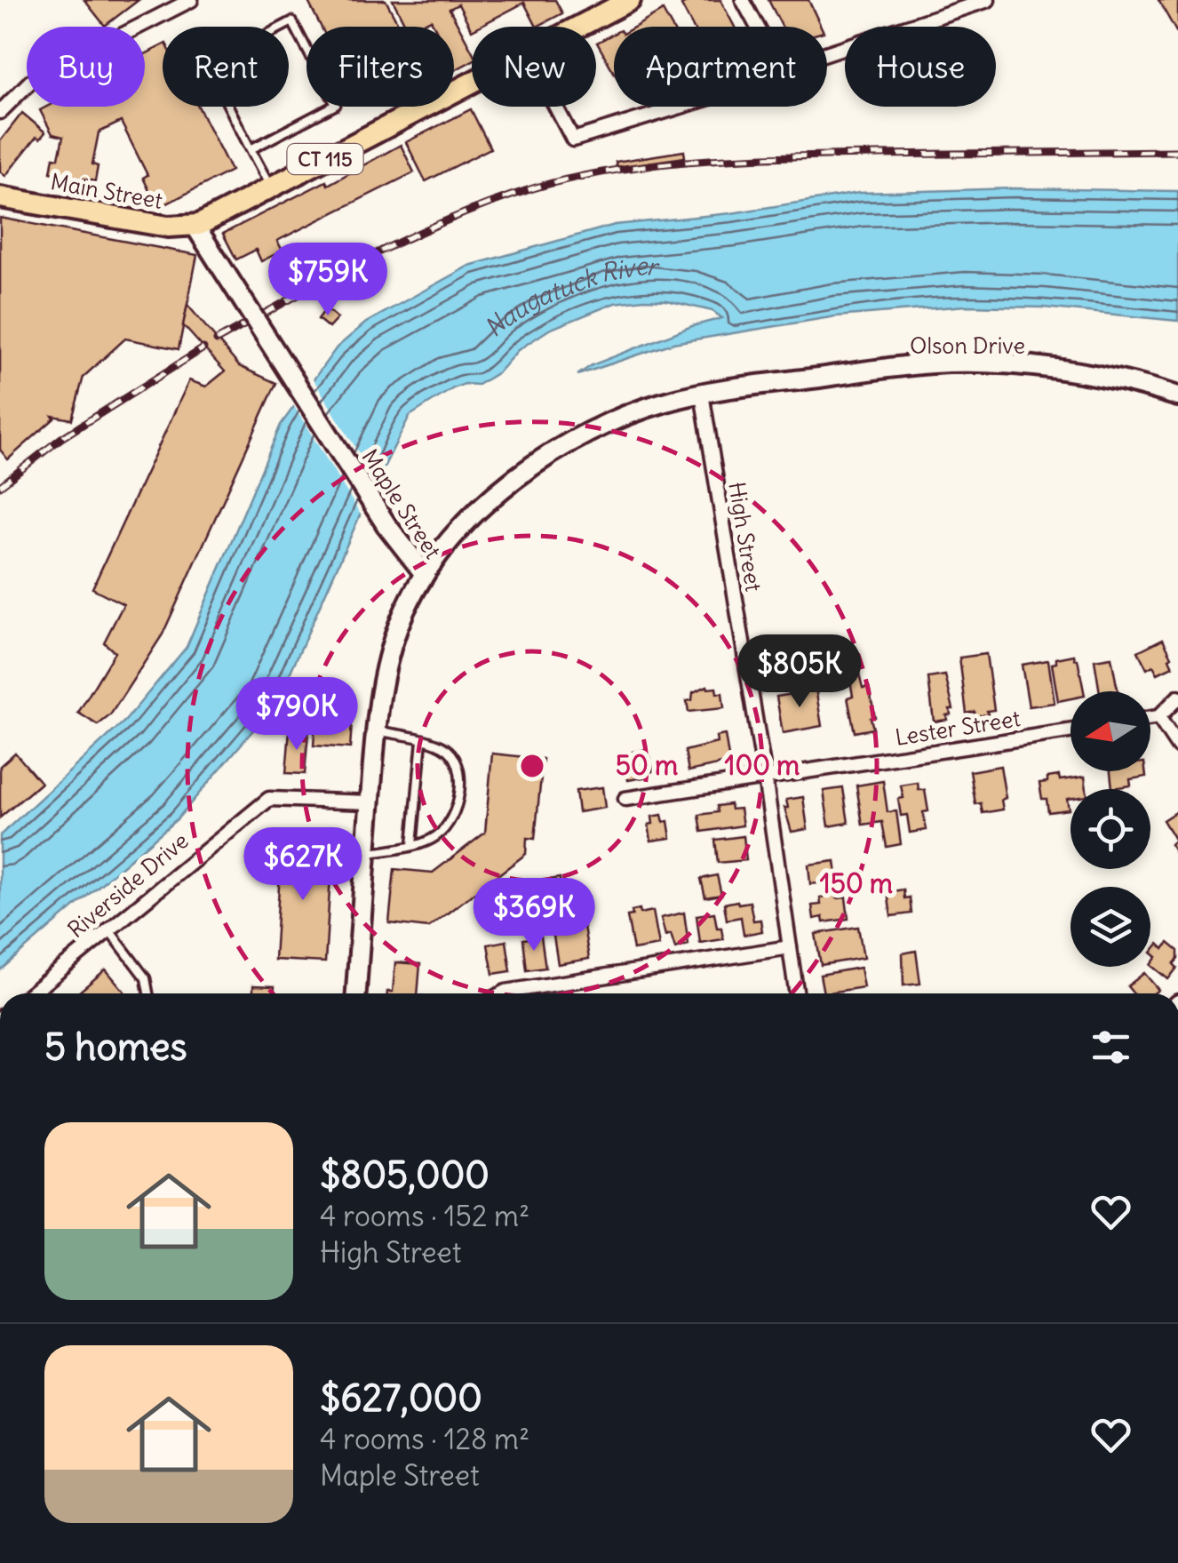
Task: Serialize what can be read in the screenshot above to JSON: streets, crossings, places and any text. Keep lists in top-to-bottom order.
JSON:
{
  "streets": {
    "main road": [
      "CT 115",
      "Main Street",
      "Olson Drive",
      "Maple Street"
    ],
    "street": ["High Street", "Lester Street", "Riverside Drive"]
  },
  "crossings": [
    ["Main Street", "Maple Street"],
    ["Olson Drive", "High Street"],
    ["Maple Street", "Riverside Drive"],
    ["High Street", "Lester Street"]
  ],
  "water": ["Naugatuck River"],
  "north": "left",
  "page": {
    "chip": [
      "Buy",
      "Rent",
      "Filters",
      "New",
      "Apartment",
      "House"
    ],
    "price": [
      "$759K",
      "$805K",
      "$790K",
      "$627K",
      "$369K"
    ],
    "heading": "5 homes",
    "list": [
      {
        "name": "$805,000",
        "note": "4 rooms · 152 m² · High Street"
      },
      {
        "name": "$627,000",
        "note": "4 rooms · 128 m² · Maple Street"
      }
    ]
  },
  "rings": ["50 m", "100 m", "150 m"]
}
